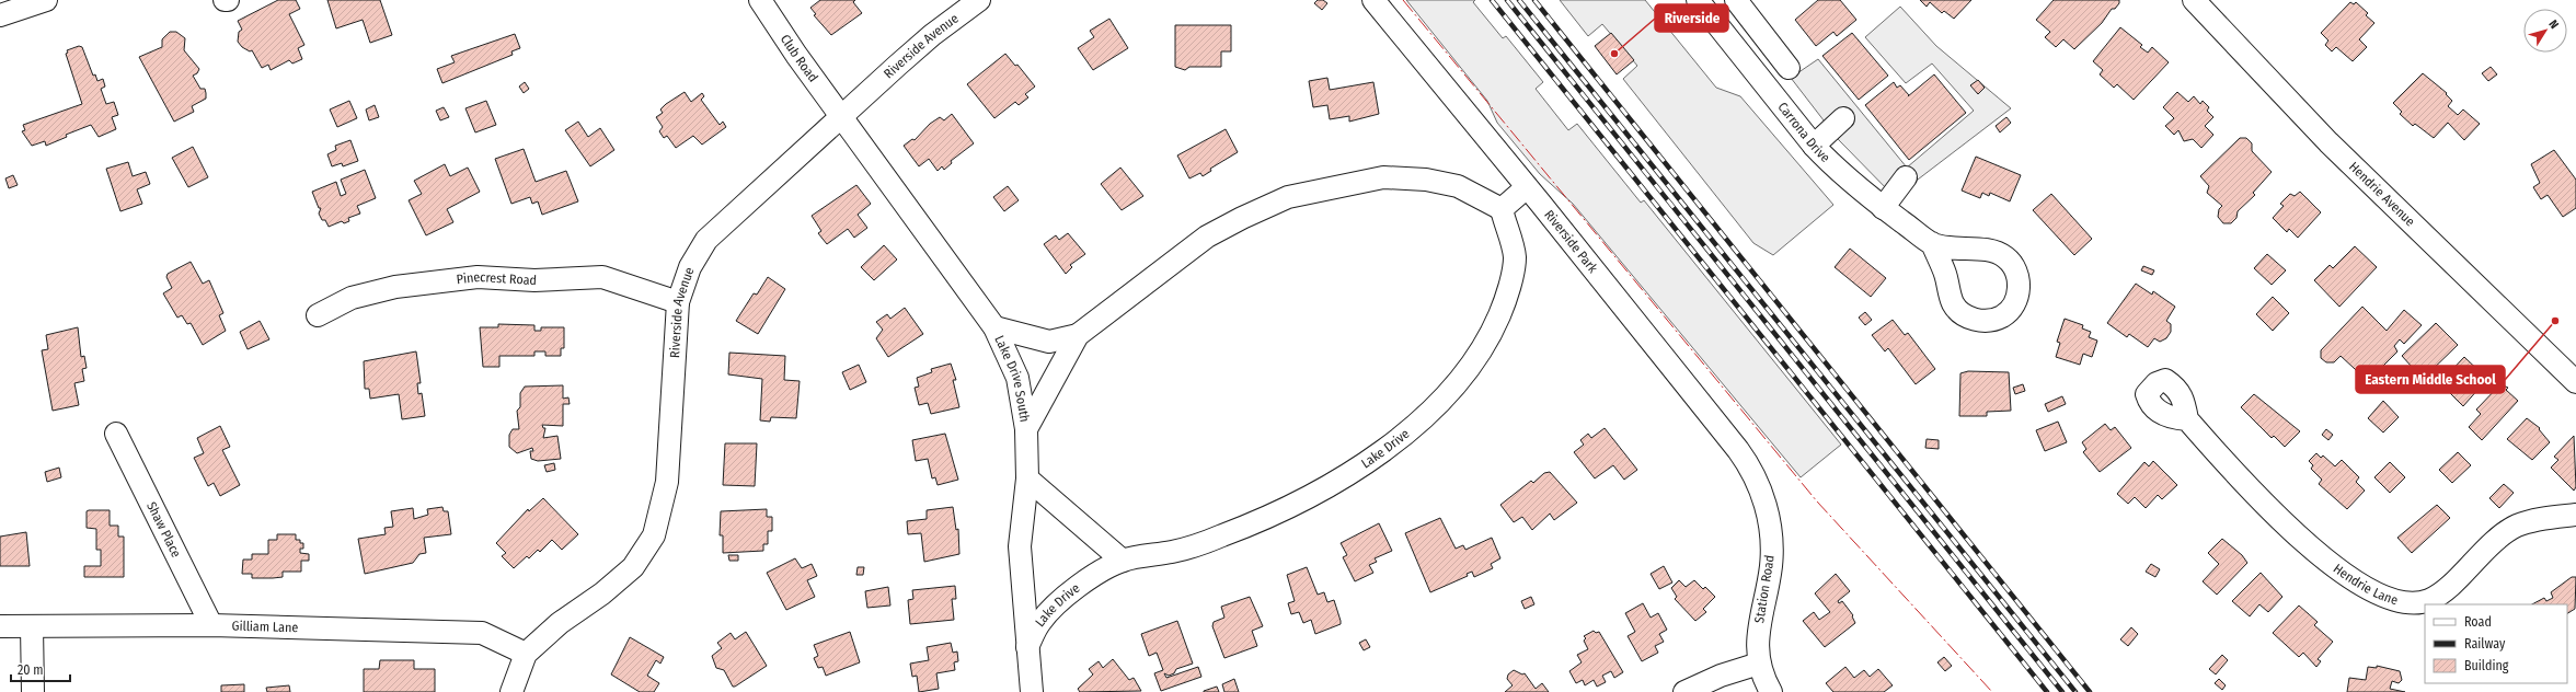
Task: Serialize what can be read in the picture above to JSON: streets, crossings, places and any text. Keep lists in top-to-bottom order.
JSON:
{
  "streets": {
    "street": [
      "Riverside Avenue",
      "Club Road",
      "Carrona Drive",
      "Hendrie Avenue",
      "Riverside Park",
      "Pinecrest Road",
      "Lake Drive South",
      "Lake Drive",
      "Shaw Place",
      "Hendrie Lane",
      "Station Road",
      "Gilliam Lane"
    ]
  },
  "crossings": [
    ["Riverside Avenue", "Club Road"],
    ["Riverside Avenue", "Pinecrest Road"],
    ["Riverside Avenue", "Lake Drive South"],
    ["Riverside Avenue", "Gilliam Lane"],
    ["Club Road", "Lake Drive South"],
    ["Riverside Park", "Station Road"],
    ["Lake Drive South", "Lake Drive"],
    ["Shaw Place", "Gilliam Lane"]
  ],
  "places": ["Riverside", "Eastern Middle School"],
  "legend": ["Road", "Railway", "Building"],
  "scale_bar": "20 m",
  "north": "top right"
}
